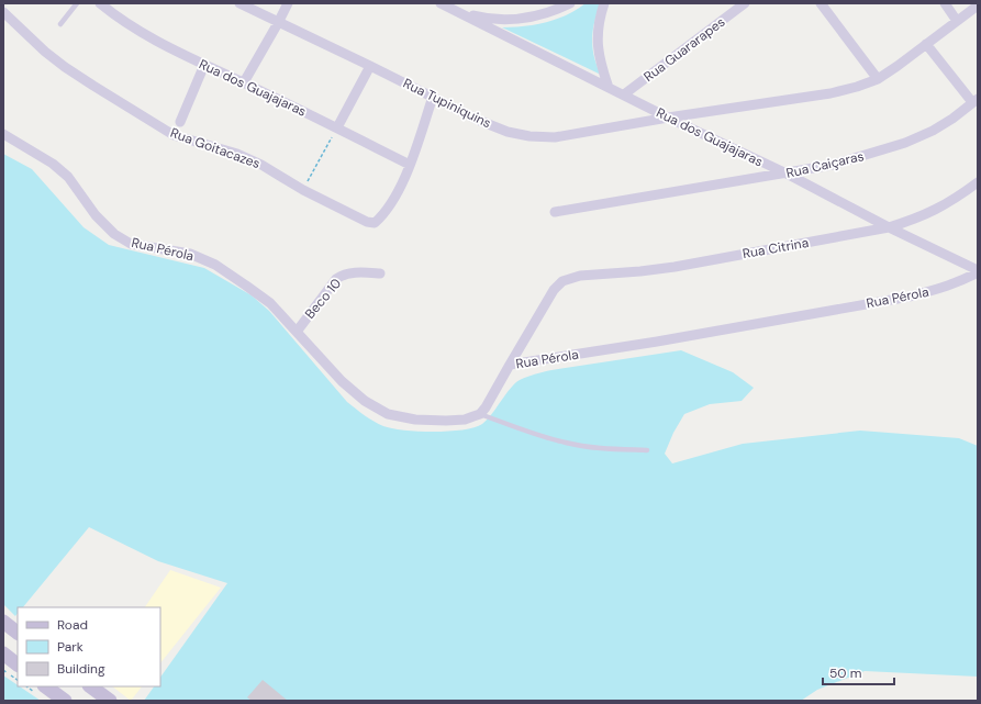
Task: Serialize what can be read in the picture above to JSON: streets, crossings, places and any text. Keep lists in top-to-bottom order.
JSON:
{
  "streets": {
    "street": [
      "Rua Guararapes",
      "Rua dos Guajajaras",
      "Rua Tupiniquins",
      "Rua Goitacazes",
      "Rua Caiçaras",
      "Rua Citrina",
      "Rua Pérola",
      "Beco 10"
    ]
  },
  "crossings": [
    ["Rua Guararapes", "Rua dos Guajajaras"],
    ["Rua dos Guajajaras", "Rua Tupiniquins"],
    ["Rua dos Guajajaras", "Rua Goitacazes"],
    ["Rua dos Guajajaras", "Rua Caiçaras"],
    ["Rua dos Guajajaras", "Rua Citrina"],
    ["Rua dos Guajajaras", "Rua Pérola"],
    ["Rua Citrina", "Rua Pérola"],
    ["Rua Pérola", "Beco 10"]
  ],
  "legend": ["Road", "Park", "Building"],
  "scale_bar": "50 m"
}
